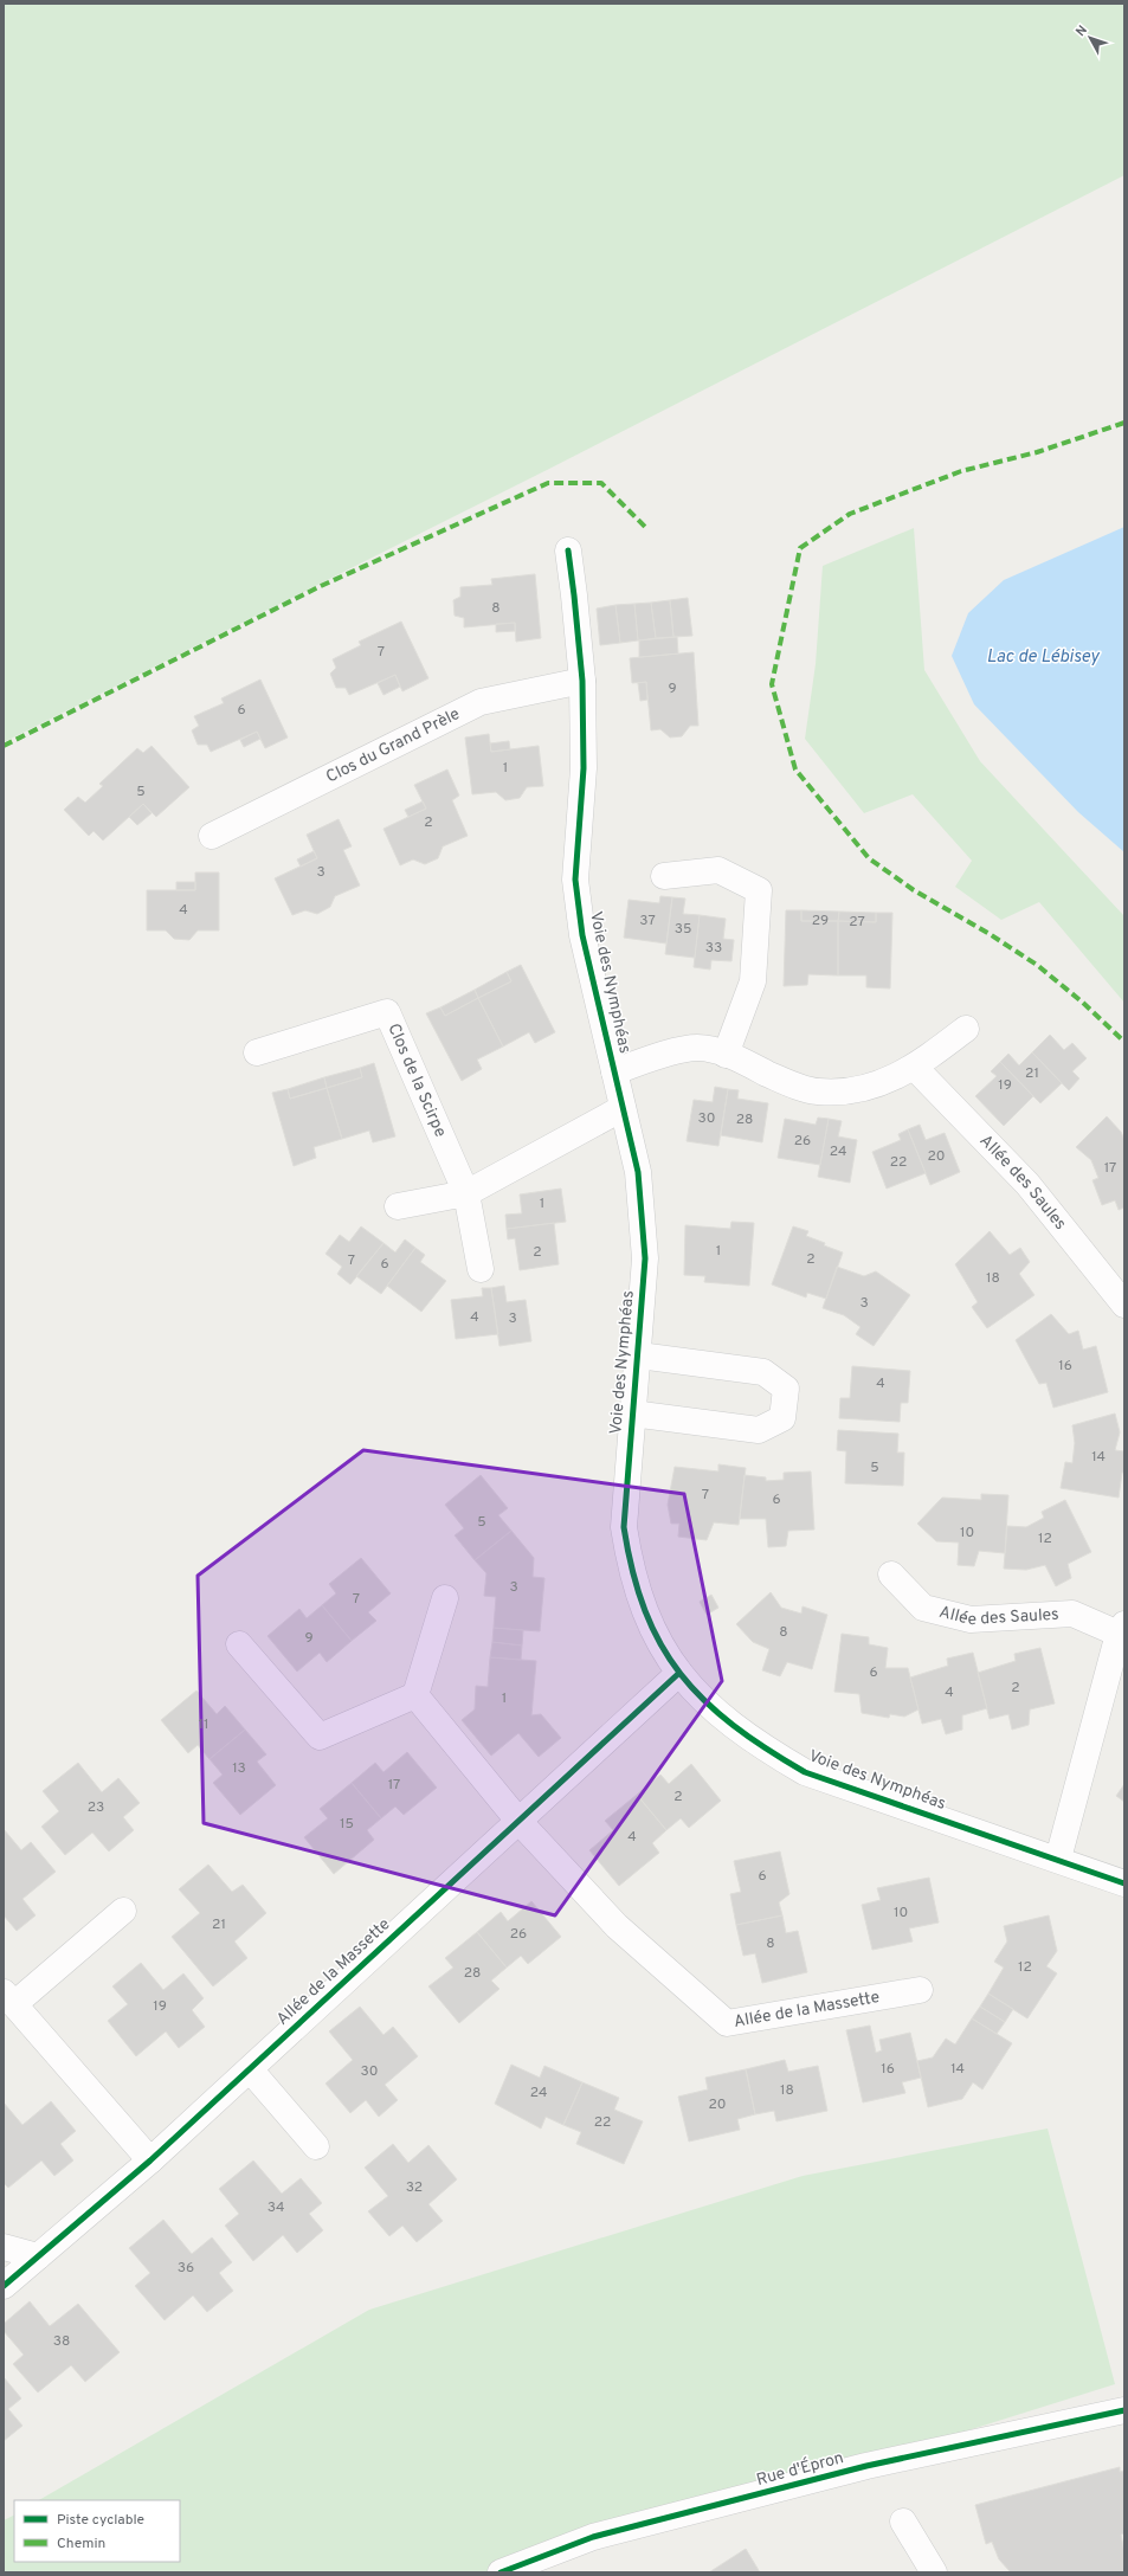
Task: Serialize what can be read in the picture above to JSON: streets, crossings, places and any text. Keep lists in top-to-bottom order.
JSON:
{
  "streets": {
    "street": [
      "Clos du Grand Prèle",
      "Voie des Nymphéas",
      "Clos de la Scirpe",
      "Allée des Saules",
      "Allée de la Massette",
      "Rue d'Épron"
    ]
  },
  "crossings": [
    ["Clos du Grand Prèle", "Voie des Nymphéas"],
    ["Voie des Nymphéas", "Allée des Saules"],
    ["Voie des Nymphéas", "Allée de la Massette"]
  ],
  "water": ["Lac de Lébisey"],
  "house_numbers": [
    "8",
    "7",
    "9",
    "6",
    "1",
    "5",
    "2",
    "3",
    "4",
    "37",
    "29",
    "27",
    "35",
    "33",
    "21",
    "19",
    "30",
    "28",
    "26",
    "24",
    "20",
    "22",
    "17",
    "1",
    "1",
    "2",
    "2",
    "7",
    "6",
    "18",
    "3",
    "4",
    "3",
    "16",
    "4",
    "14",
    "5",
    "7",
    "6",
    "5",
    "10",
    "12",
    "3",
    "7",
    "8",
    "9",
    "6",
    "2",
    "4",
    "1",
    "11",
    "13",
    "17",
    "2",
    "23",
    "15",
    "4",
    "6",
    "10",
    "21",
    "26",
    "8",
    "12",
    "28",
    "19",
    "16",
    "14",
    "30",
    "18",
    "24",
    "20",
    "22",
    "32",
    "34",
    "36",
    "38"
  ],
  "legend": ["Piste cyclable", "Chemin"],
  "north": "top left"
}
